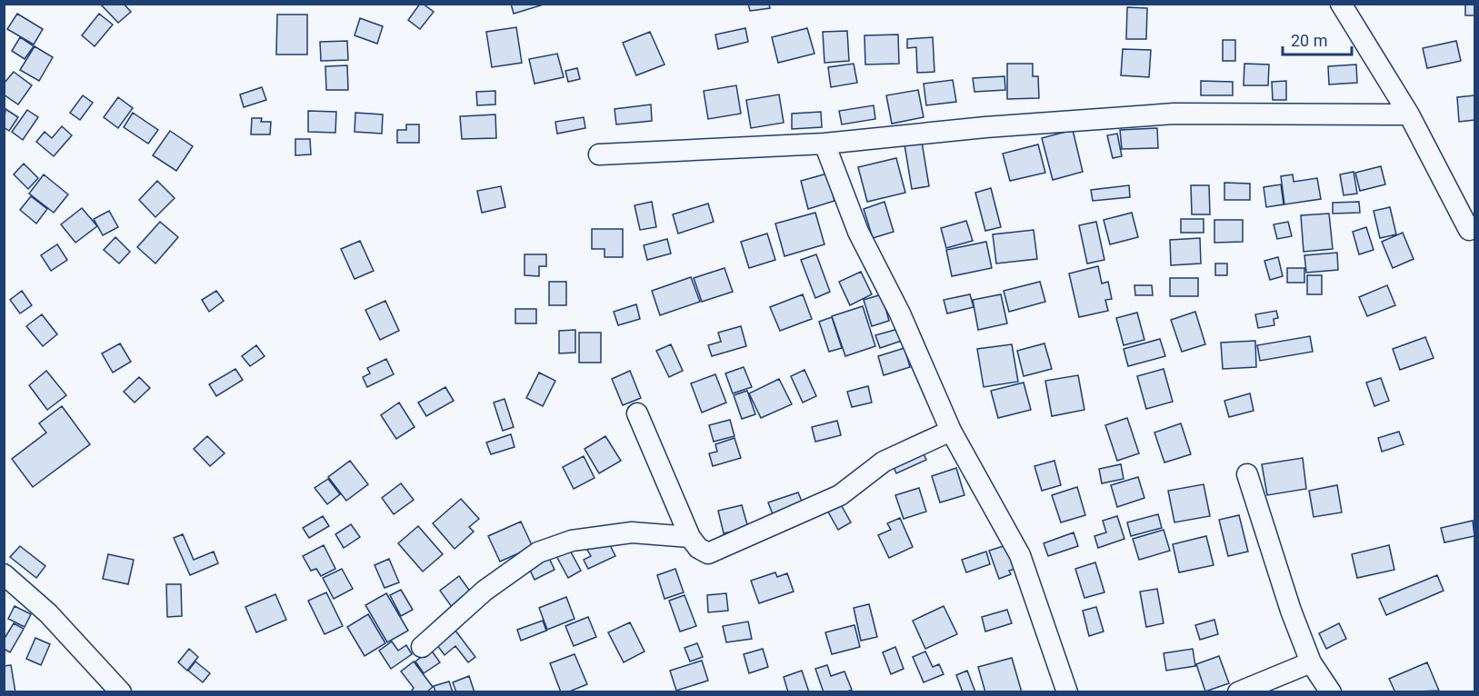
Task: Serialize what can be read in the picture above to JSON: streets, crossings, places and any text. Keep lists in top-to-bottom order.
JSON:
{
  "scale_bar": "20 m"
}
